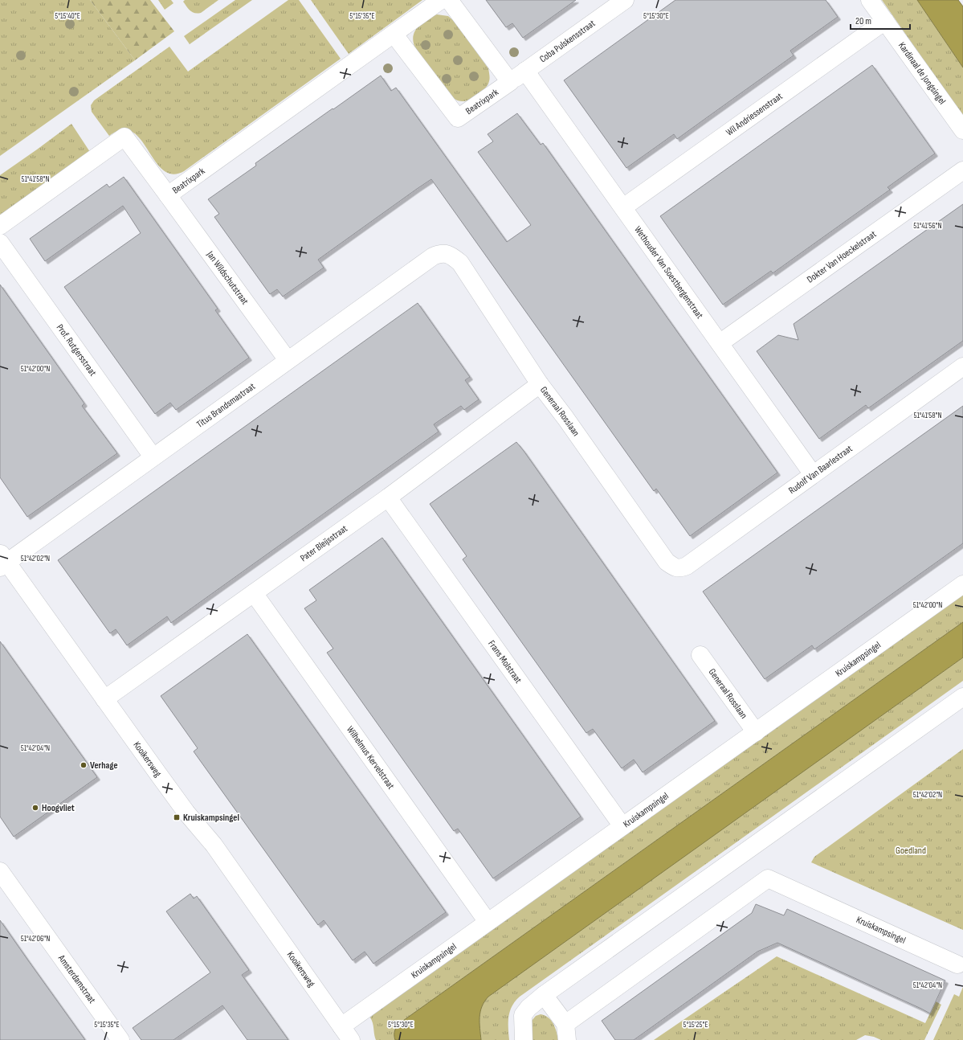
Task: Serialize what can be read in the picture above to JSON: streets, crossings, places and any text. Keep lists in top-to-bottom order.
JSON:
{
  "streets": {
    "street": [
      "Coba Pulskensstraat",
      "Kardinaal de Jongsingel",
      "Beatrixpark",
      "Wil Andriessenstraat",
      "Dokter Van Hoeckelstraat",
      "Wethouder Van Soestbergenstraat",
      "Jan Wildschutstraat",
      "Prof. Rutgersstraat",
      "Titus Brandsmastraat",
      "Generaal Rosslaan",
      "Rudolf Van Baarlestraat",
      "Pater Bleijsstraat",
      "Kruiskampsingel",
      "Frans Molstraat",
      "Wilhelmus Kervelstraat",
      "Kooikersweg",
      "Amsterdamstraat"
    ]
  },
  "crossings": [
    ["Coba Pulskensstraat", "Beatrixpark"],
    ["Coba Pulskensstraat", "Wethouder Van Soestbergenstraat"],
    ["Kardinaal de Jongsingel", "Wil Andriessenstraat"],
    ["Beatrixpark", "Jan Wildschutstraat"],
    ["Wil Andriessenstraat", "Wethouder Van Soestbergenstraat"],
    ["Dokter Van Hoeckelstraat", "Wethouder Van Soestbergenstraat"],
    ["Wethouder Van Soestbergenstraat", "Rudolf Van Baarlestraat"],
    ["Jan Wildschutstraat", "Titus Brandsmastraat"],
    ["Prof. Rutgersstraat", "Titus Brandsmastraat"],
    ["Titus Brandsmastraat", "Generaal Rosslaan"],
    ["Titus Brandsmastraat", "Kooikersweg"],
    ["Generaal Rosslaan", "Rudolf Van Baarlestraat"],
    ["Generaal Rosslaan", "Pater Bleijsstraat"],
    ["Generaal Rosslaan", "Kruiskampsingel"],
    ["Pater Bleijsstraat", "Frans Molstraat"],
    ["Pater Bleijsstraat", "Wilhelmus Kervelstraat"],
    ["Pater Bleijsstraat", "Kooikersweg"],
    ["Kruiskampsingel", "Frans Molstraat"],
    ["Kruiskampsingel", "Wilhelmus Kervelstraat"],
    ["Kruiskampsingel", "Kooikersweg"]
  ],
  "parks": ["Goedland"],
  "places": {
    "other": ["Verhage", "Hoogvliet"],
    "transit": ["Kruiskampsingel"]
  },
  "scale_bar": "20 m",
  "coordinates": [
    "5°15'40\"E",
    "5°15'35\"E",
    "5°15'30\"E",
    "51°41'58\"N",
    "51°41'56\"N",
    "51°42'00\"N",
    "51°42'02\"N",
    "51°42'04\"N",
    "51°42'06\"N",
    "5°15'25\"E"
  ]
}
